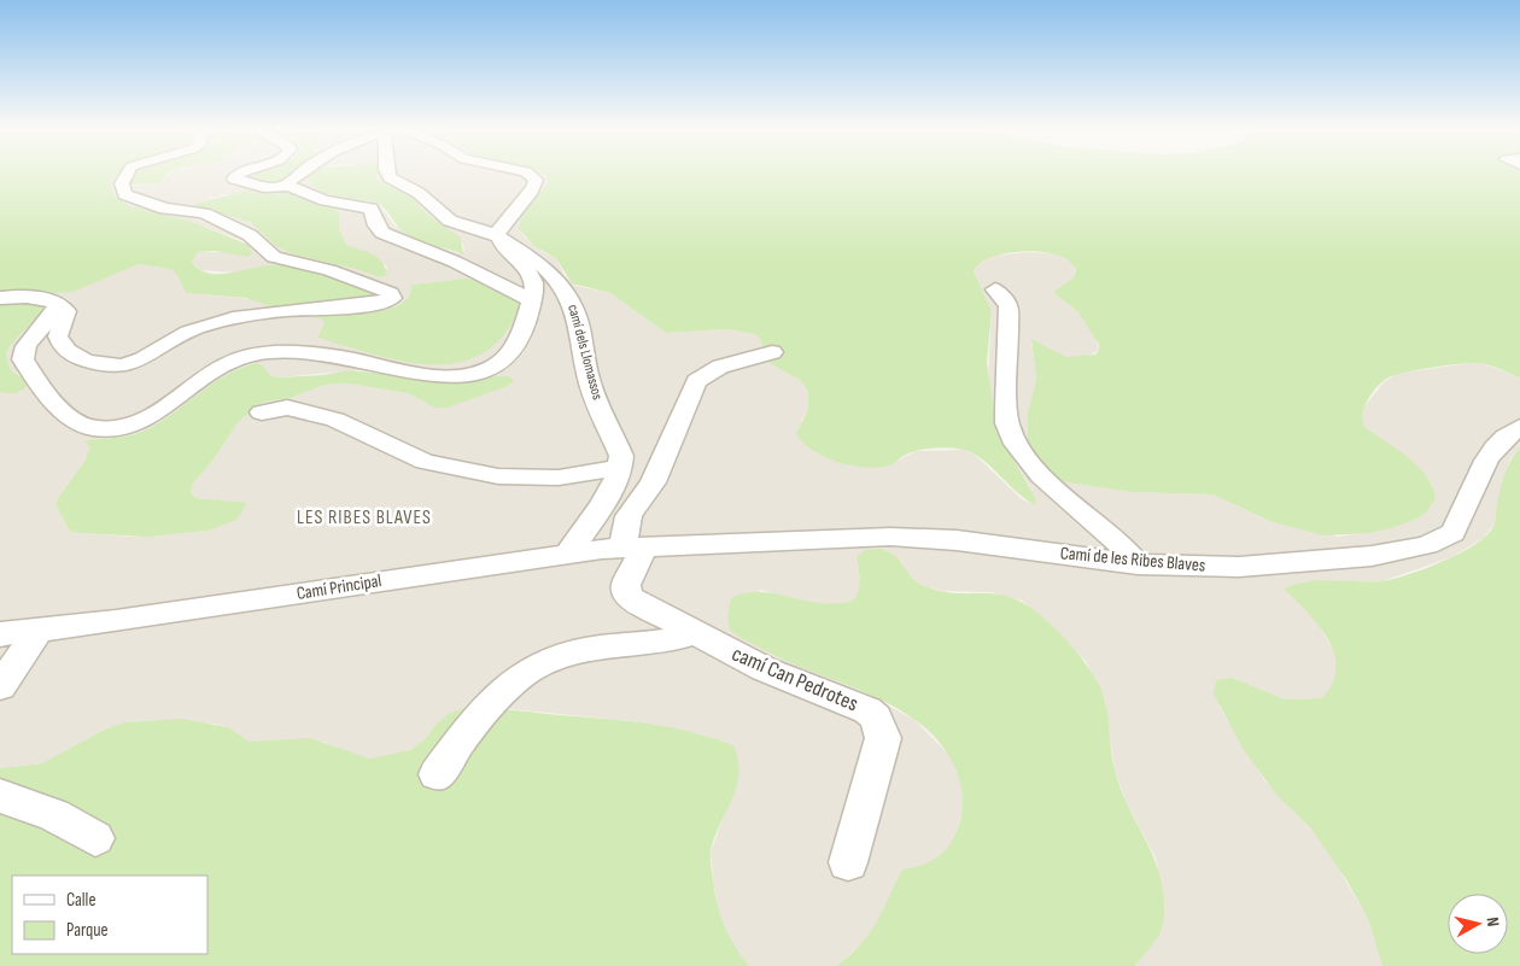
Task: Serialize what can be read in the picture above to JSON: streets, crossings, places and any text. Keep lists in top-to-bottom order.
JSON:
{
  "streets": {
    "street": [
      "camí dels Llomassos",
      "Camí de les Ribes Blaves",
      "Camí Principal",
      "camí Can Pedrotes"
    ]
  },
  "crossings": [
    ["Camí de les Ribes Blaves", "Camí Principal"],
    ["Camí Principal", "camí Can Pedrotes"]
  ],
  "districts": ["LES RIBES BLAVES"],
  "legend": ["Calle", "Parque"],
  "north": "right"
}
